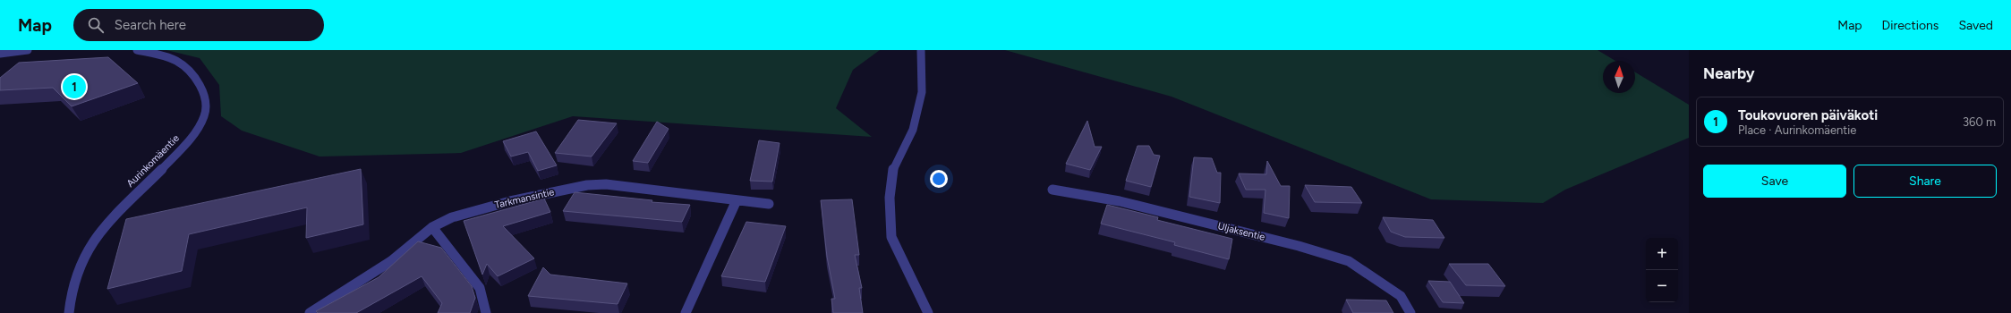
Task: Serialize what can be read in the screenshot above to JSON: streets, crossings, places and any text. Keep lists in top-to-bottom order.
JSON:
{
  "streets": {
    "street": ["Aurinkomäentie", "Tarkmansintie", "Uljaksentie"]
  },
  "north": "top",
  "page": {
    "header": "Map",
    "search": "Search here",
    "nav": ["Map", "Directions", "Saved"],
    "heading": "Nearby",
    "pins": "1",
    "list": [
      {
        "mark": "1",
        "name": "Toukovuoren päiväkoti",
        "note": "Place · Aurinkomäentie",
        "value": "360 m"
      }
    ],
    "buttons": ["Save", "Share"],
    "map_buttons": ["+", "−"]
  }
}
